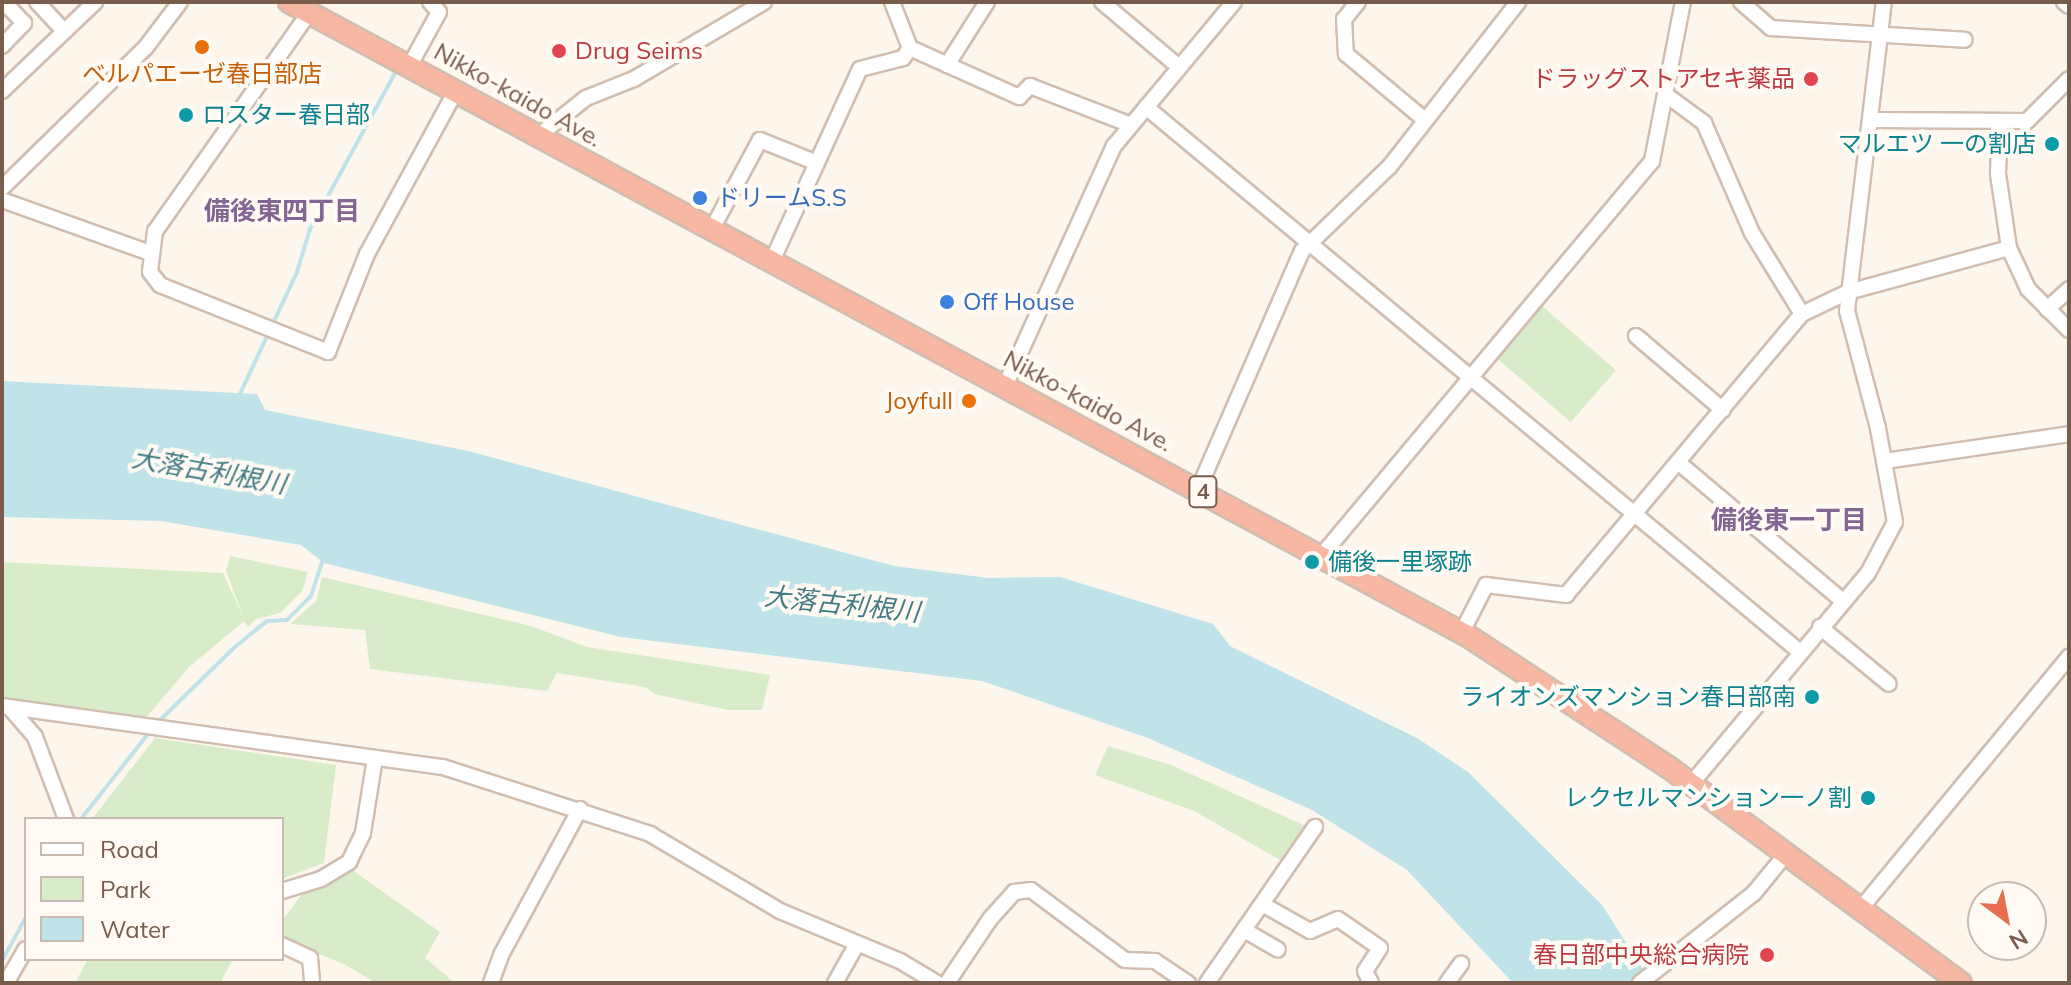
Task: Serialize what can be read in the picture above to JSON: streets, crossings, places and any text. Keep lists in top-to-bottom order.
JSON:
{
  "streets": {
    "highway": ["Nikko-kaido Ave.", "4"]
  },
  "crossings": [
    ["Nikko-kaido Ave.", "4"]
  ],
  "districts": ["備後東四丁目", "備後東一丁目"],
  "water": ["大落古利根川"],
  "places": [
    "ベルパエーゼ春日部店",
    "Drug Seims",
    "ドラッグストアセキ薬品",
    "ロスター春日部",
    "マルエツ 一の割店",
    "ドリームS.S",
    "Off House",
    "Joyfull",
    "備後一里塚跡",
    "ライオンズマンション春日部南",
    "レクセルマンション一ノ割",
    "春日部中央総合病院"
  ],
  "legend": ["Road", "Park", "Water"],
  "north": "bottom right"
}
